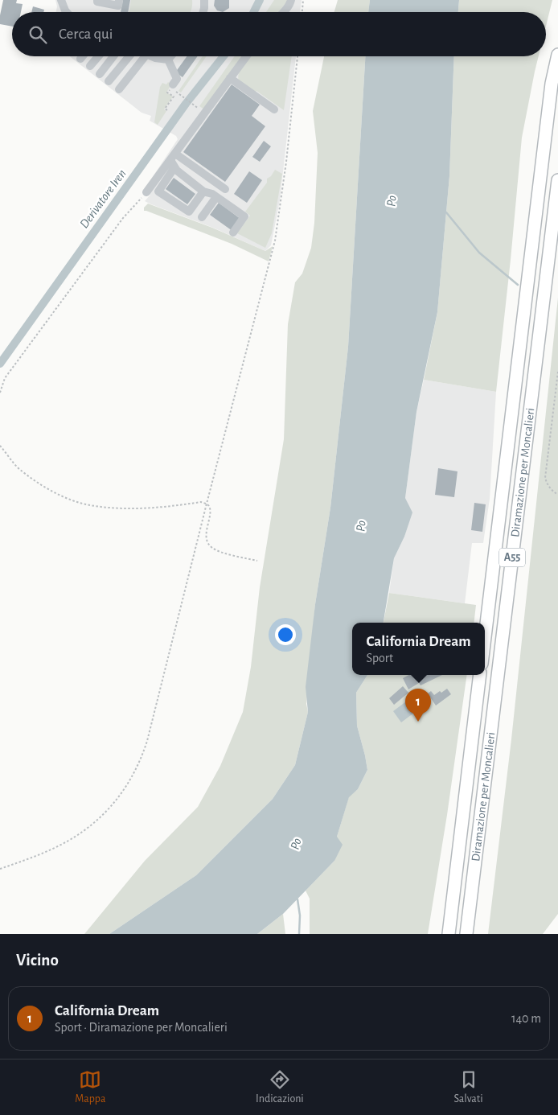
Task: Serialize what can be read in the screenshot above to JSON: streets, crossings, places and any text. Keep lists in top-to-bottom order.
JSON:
{
  "streets": {
    "highway": ["Diramazione per Moncalieri", "A55"]
  },
  "water": ["Derivatore Iren", "Po"],
  "page": {
    "search": "Cerca qui",
    "popup": ["California Dream", "Sport"],
    "pins": "1",
    "heading": "Vicino",
    "list": [
      {
        "mark": "1",
        "name": "California Dream",
        "note": "Sport · Diramazione per Moncalieri",
        "value": "140 m"
      }
    ],
    "nav": ["Mappa", "Indicazioni", "Salvati"]
  }
}
